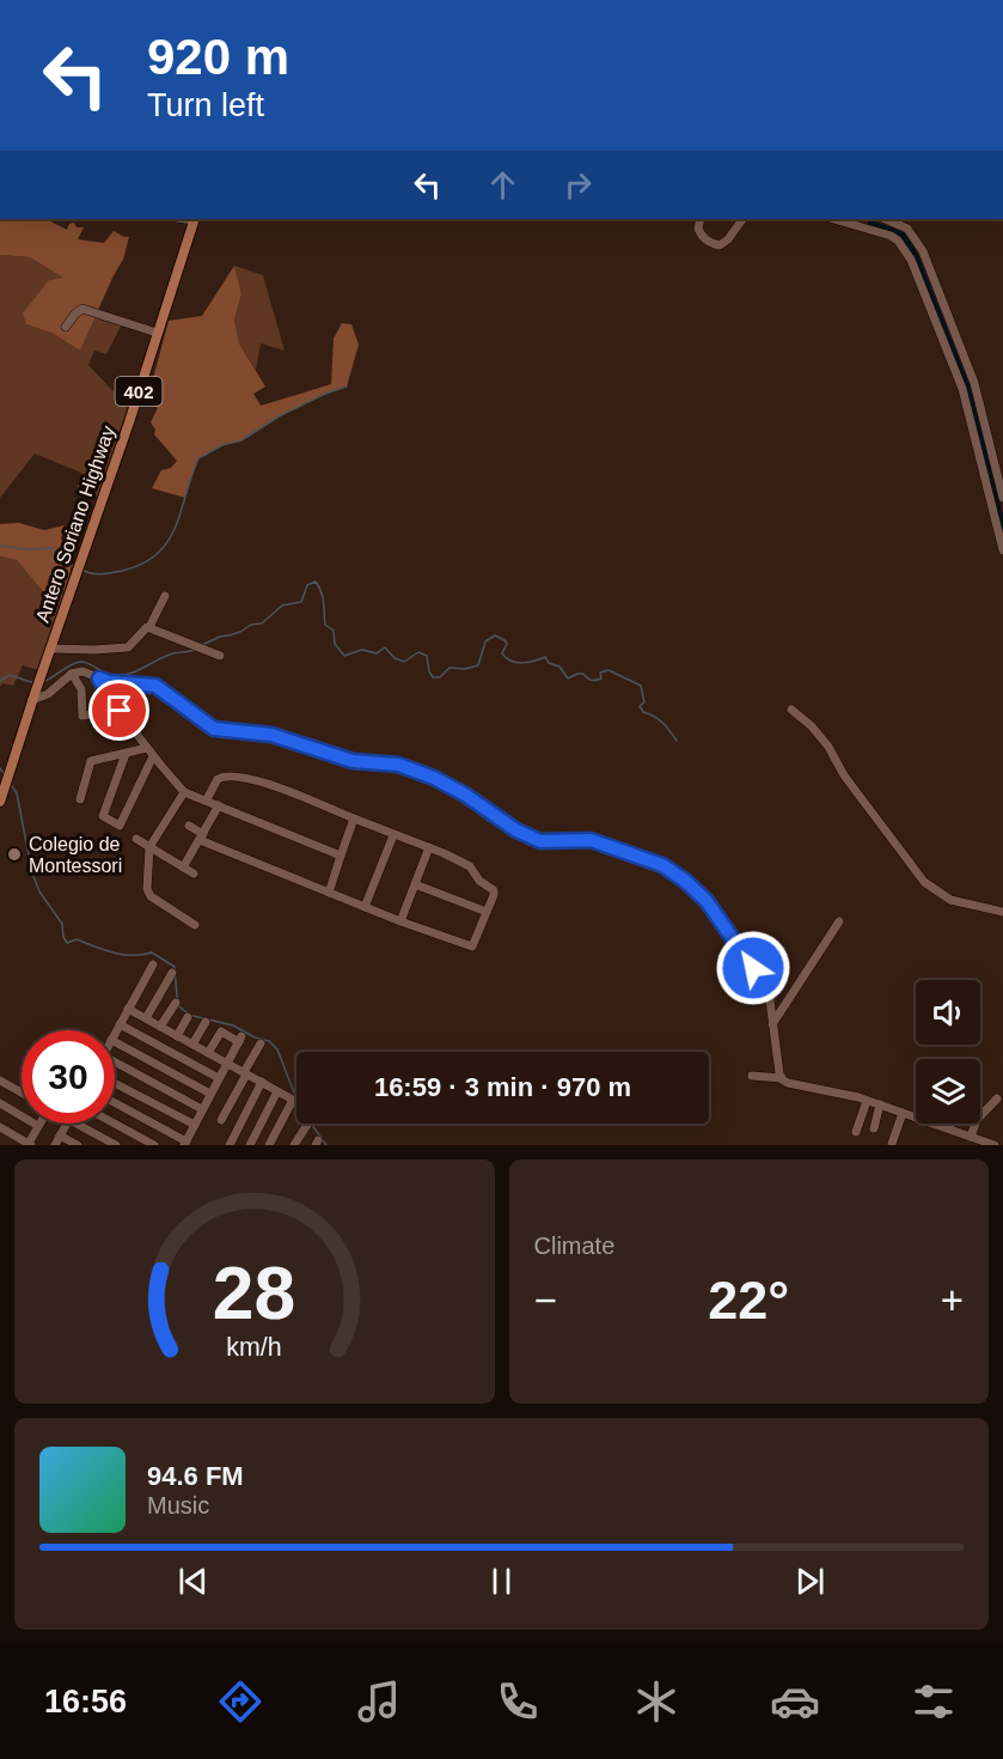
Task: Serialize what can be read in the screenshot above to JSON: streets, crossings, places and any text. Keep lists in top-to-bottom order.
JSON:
{
  "streets": {
    "main road": ["402", "Antero Soriano Highway"]
  },
  "places": ["Colegio de Montessori"],
  "page": {
    "turn": ["920 m", "Turn left"],
    "limit": "30",
    "trip": "16:59 · 3 min · 970 m",
    "tile": "Climate",
    "heat": ["−", "22°", "+"],
    "song": ["94.6 FM", "Music"],
    "tabs": "16:56",
    "gauge": ["28", "km/h"]
  }
}
